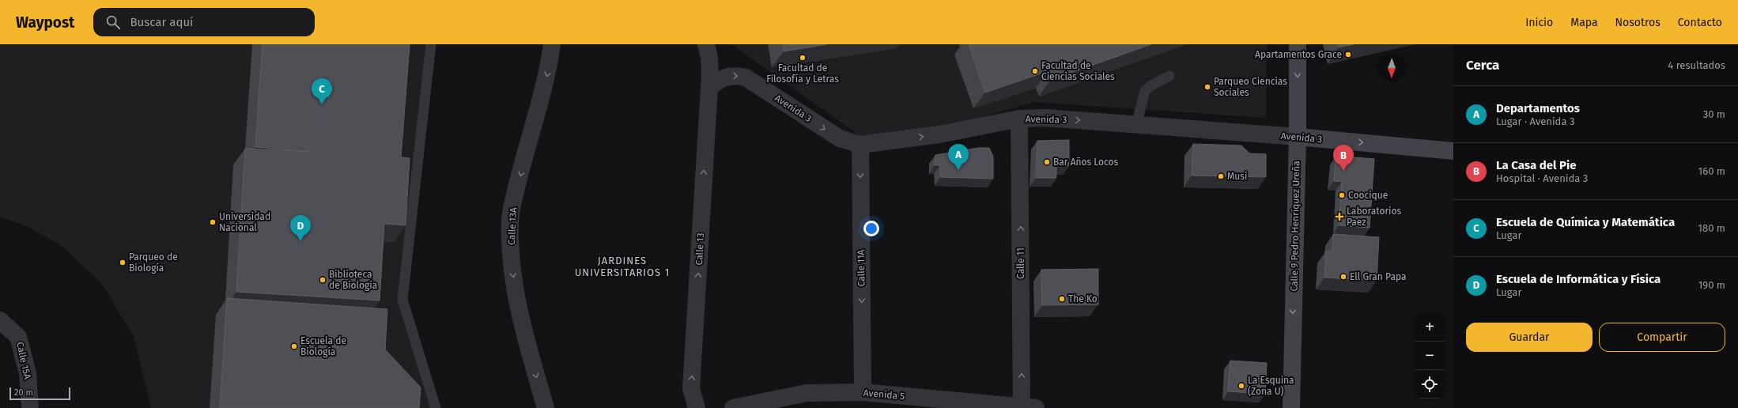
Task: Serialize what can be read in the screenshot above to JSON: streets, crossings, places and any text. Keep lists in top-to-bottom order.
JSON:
{
  "streets": {
    "main road": ["Avenida 3", "Calle 9 Pedro Henríquez Ureña"],
    "street": [
      "Calle 13A",
      "Calle 13",
      "Calle 11",
      "Calle 11A",
      "Calle 15A",
      "Avenida 5"
    ]
  },
  "crossings": [
    ["Avenida 3", "Calle 9 Pedro Henríquez Ureña"],
    ["Avenida 3", "Calle 13"],
    ["Avenida 3", "Calle 11"],
    ["Avenida 3", "Calle 11A"],
    ["Calle 11", "Avenida 5"],
    ["Calle 11A", "Avenida 5"]
  ],
  "one_way": [
    "Avenida 3",
    "Calle 13A",
    "Calle 9 Pedro Henríquez Ureña",
    "Calle 13",
    "Calle 11",
    "Calle 11A"
  ],
  "districts": ["JARDINES UNIVERSITARIOS 1"],
  "places": {
    "other": [
      "Apartamentos Grace",
      "Facultad de Filosofía y Letras",
      "Facultad de Ciencias Sociales",
      "Parqueo Ciencias Sociales",
      "Bar Años Locos",
      "Musi",
      "Coocique",
      "Universidad Nacional",
      "Parqueo de Biología",
      "Ell Gran Papa",
      "Biblioteca de Biología",
      "The Ko",
      "Escuela de Biología",
      "La Esquina (Zona U)"
    ],
    "health": ["Laboratorios Paez"]
  },
  "scale_bar": "20 m",
  "north": "bottom",
  "page": {
    "header": "Waypost",
    "search": "Buscar aquí",
    "nav": [
      "Inicio",
      "Mapa",
      "Nosotros",
      "Contacto"
    ],
    "heading": ["Cerca", "4 resultados"],
    "pins": [
      "C",
      "A",
      "B",
      "D"
    ],
    "list": [
      {
        "mark": "A",
        "name": "Departamentos",
        "note": "Lugar · Avenida 3",
        "value": "30 m"
      },
      {
        "mark": "B",
        "name": "La Casa del Pie",
        "note": "Hospital · Avenida 3",
        "value": "160 m"
      },
      {
        "mark": "C",
        "name": "Escuela de Química y Matemática",
        "note": "Lugar",
        "value": "180 m"
      },
      {
        "mark": "D",
        "name": "Escuela de Informática y Física",
        "note": "Lugar",
        "value": "190 m"
      }
    ],
    "map_buttons": ["+", "−"],
    "buttons": ["Guardar", "Compartir"],
    "scale": "20 m"
  }
}
